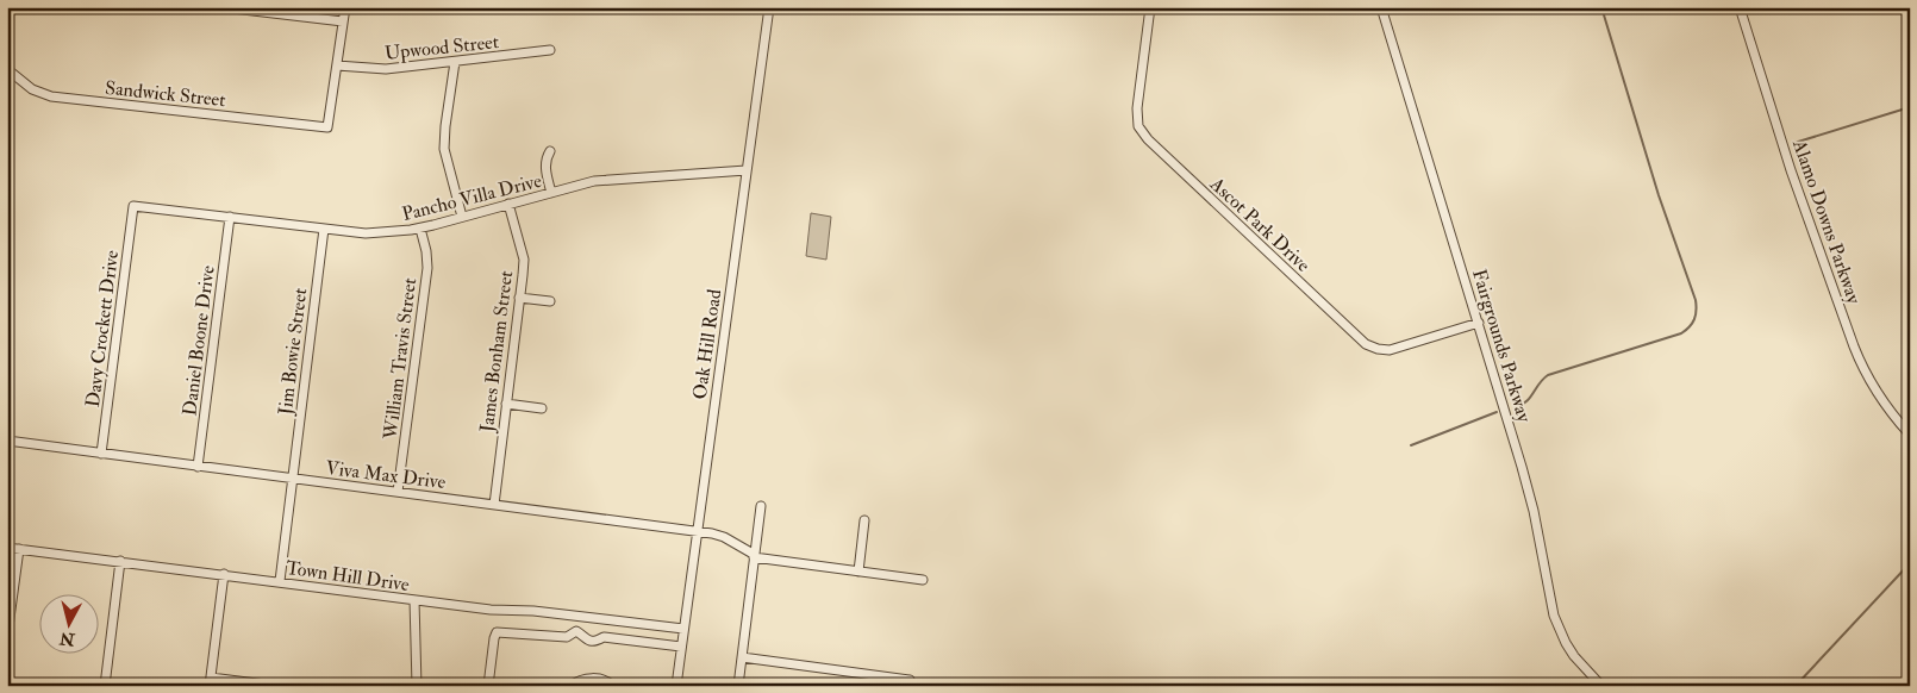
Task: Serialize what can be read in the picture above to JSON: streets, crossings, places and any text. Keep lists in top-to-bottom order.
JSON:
{
  "streets": {
    "street": [
      "Upwood Street",
      "Sandwick Street",
      "Pancho Villa Drive",
      "Alamo Downs Parkway",
      "Ascot Park Drive",
      "Davy Crockett Drive",
      "Daniel Boone Drive",
      "Oak Hill Road",
      "Fairgrounds Parkway",
      "Jim Bowie Street",
      "James Bonham Street",
      "William Travis Street",
      "Viva Max Drive",
      "Town Hill Drive"
    ]
  },
  "crossings": [
    ["Upwood Street", "Sandwick Street"],
    ["Pancho Villa Drive", "Davy Crockett Drive"],
    ["Pancho Villa Drive", "Daniel Boone Drive"],
    ["Pancho Villa Drive", "Oak Hill Road"],
    ["Pancho Villa Drive", "Jim Bowie Street"],
    ["Pancho Villa Drive", "James Bonham Street"],
    ["Pancho Villa Drive", "William Travis Street"],
    ["Ascot Park Drive", "Fairgrounds Parkway"],
    ["Davy Crockett Drive", "Viva Max Drive"],
    ["Daniel Boone Drive", "Viva Max Drive"],
    ["Oak Hill Road", "Viva Max Drive"],
    ["Oak Hill Road", "Town Hill Drive"],
    ["Jim Bowie Street", "Viva Max Drive"],
    ["Jim Bowie Street", "Town Hill Drive"],
    ["James Bonham Street", "Viva Max Drive"],
    ["William Travis Street", "Viva Max Drive"]
  ],
  "north": "bottom"
}
